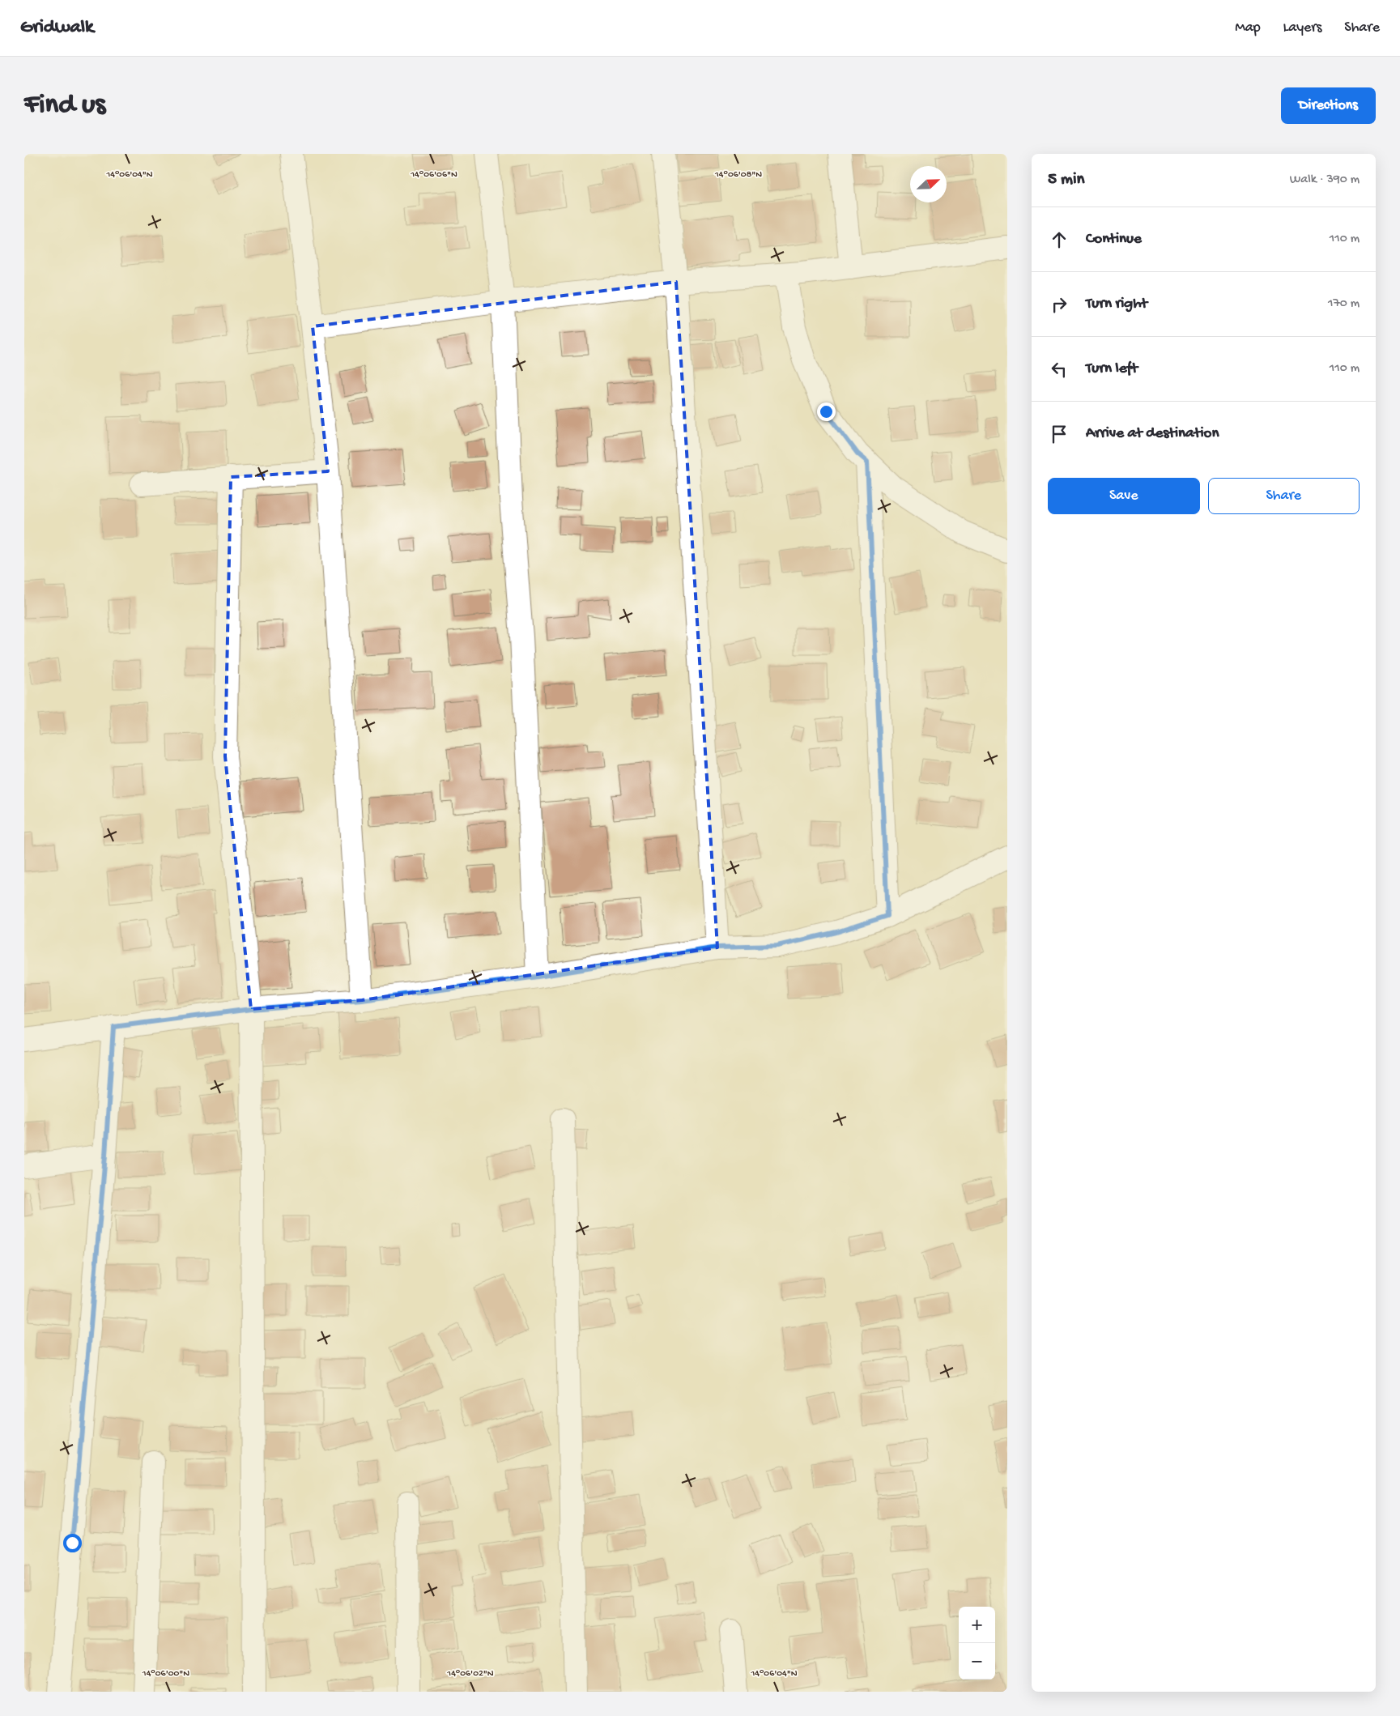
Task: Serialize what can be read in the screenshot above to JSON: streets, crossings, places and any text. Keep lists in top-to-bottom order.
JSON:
{
  "north": "top right",
  "page": {
    "header": "Gridwalk",
    "nav": ["Map", "Layers", "Share"],
    "buttons": [
      "Directions",
      ["Save", "Share"]
    ],
    "title": "Find us",
    "heading": ["5 min", "Walk · 390 m"],
    "list": [
      ["Continue", "110 m"],
      ["Turn right", "170 m"],
      ["Turn left", "110 m"],
      "Arrive at destination"
    ],
    "map_buttons": ["+", "−"]
  },
  "coordinates": [
    "14°06'04\"N",
    "14°06'06\"N",
    "14°06'08\"N",
    "14°06'00\"N",
    "14°06'02\"N"
  ]
}
